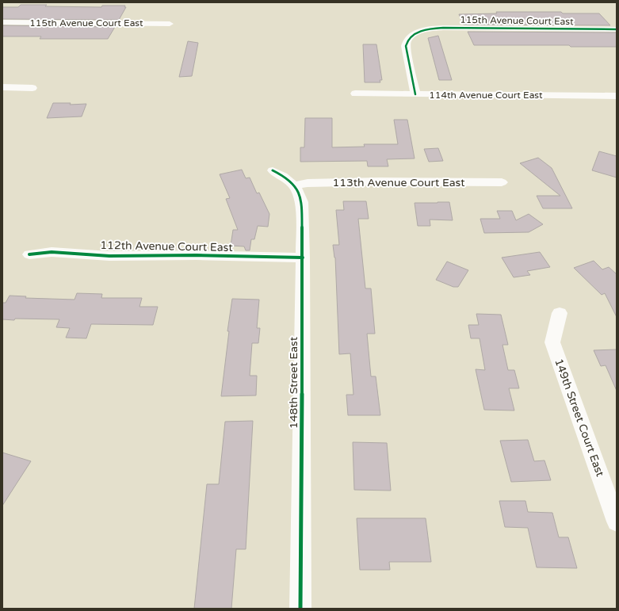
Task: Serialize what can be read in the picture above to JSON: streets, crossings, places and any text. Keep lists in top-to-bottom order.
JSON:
{
  "streets": {
    "street": [
      "115th Avenue Court East",
      "114th Avenue Court East",
      "113th Avenue Court East",
      "112th Avenue Court East",
      "148th Street East",
      "149th Street Court East"
    ]
  },
  "crossings": [
    ["115th Avenue Court East", "114th Avenue Court East"],
    ["113th Avenue Court East", "148th Street East"],
    ["112th Avenue Court East", "148th Street East"]
  ]
}
